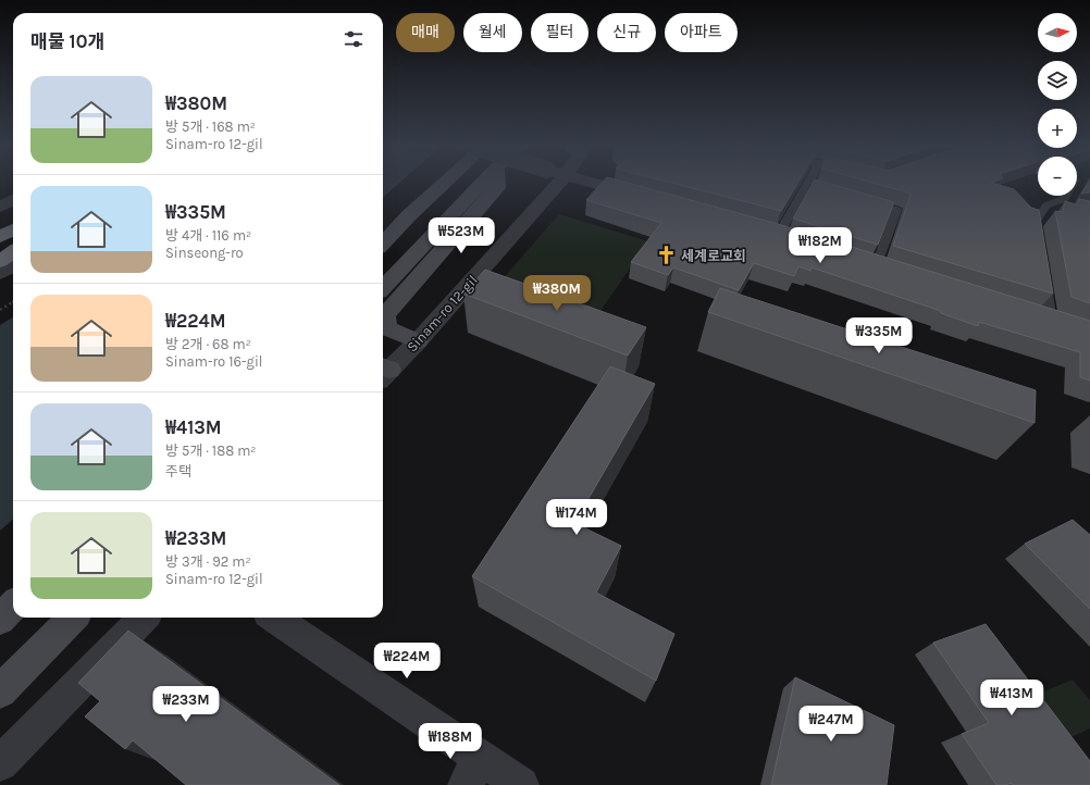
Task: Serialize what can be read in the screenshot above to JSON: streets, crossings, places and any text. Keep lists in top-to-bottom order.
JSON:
{
  "streets": {
    "street": ["Sinam-ro 12-gil"]
  },
  "places": {
    "church": ["세계로교회"]
  },
  "north": "right",
  "page": {
    "map_buttons": ["+", "−"],
    "chip": [
      "매매",
      "월세",
      "필터",
      "신규",
      "아파트"
    ],
    "heading": "매물 10개",
    "list": [
      {
        "name": "₩380M",
        "note": "방 5개 · 168 m² · Sinam-ro 12-gil"
      },
      {
        "name": "₩335M",
        "note": "방 4개 · 116 m² · Sinseong-ro"
      },
      {
        "name": "₩224M",
        "note": "방 2개 · 68 m² · Sinam-ro 16-gil"
      },
      {
        "name": "₩413M",
        "note": "방 5개 · 188 m² · 주택"
      },
      {
        "name": "₩233M",
        "note": "방 3개 · 92 m² · Sinam-ro 12-gil"
      }
    ],
    "price": [
      "₩523M",
      "₩182M",
      "₩380M",
      "₩335M",
      "₩174M",
      "₩224M",
      "₩413M",
      "₩233M",
      "₩247M",
      "₩188M"
    ]
  }
}
